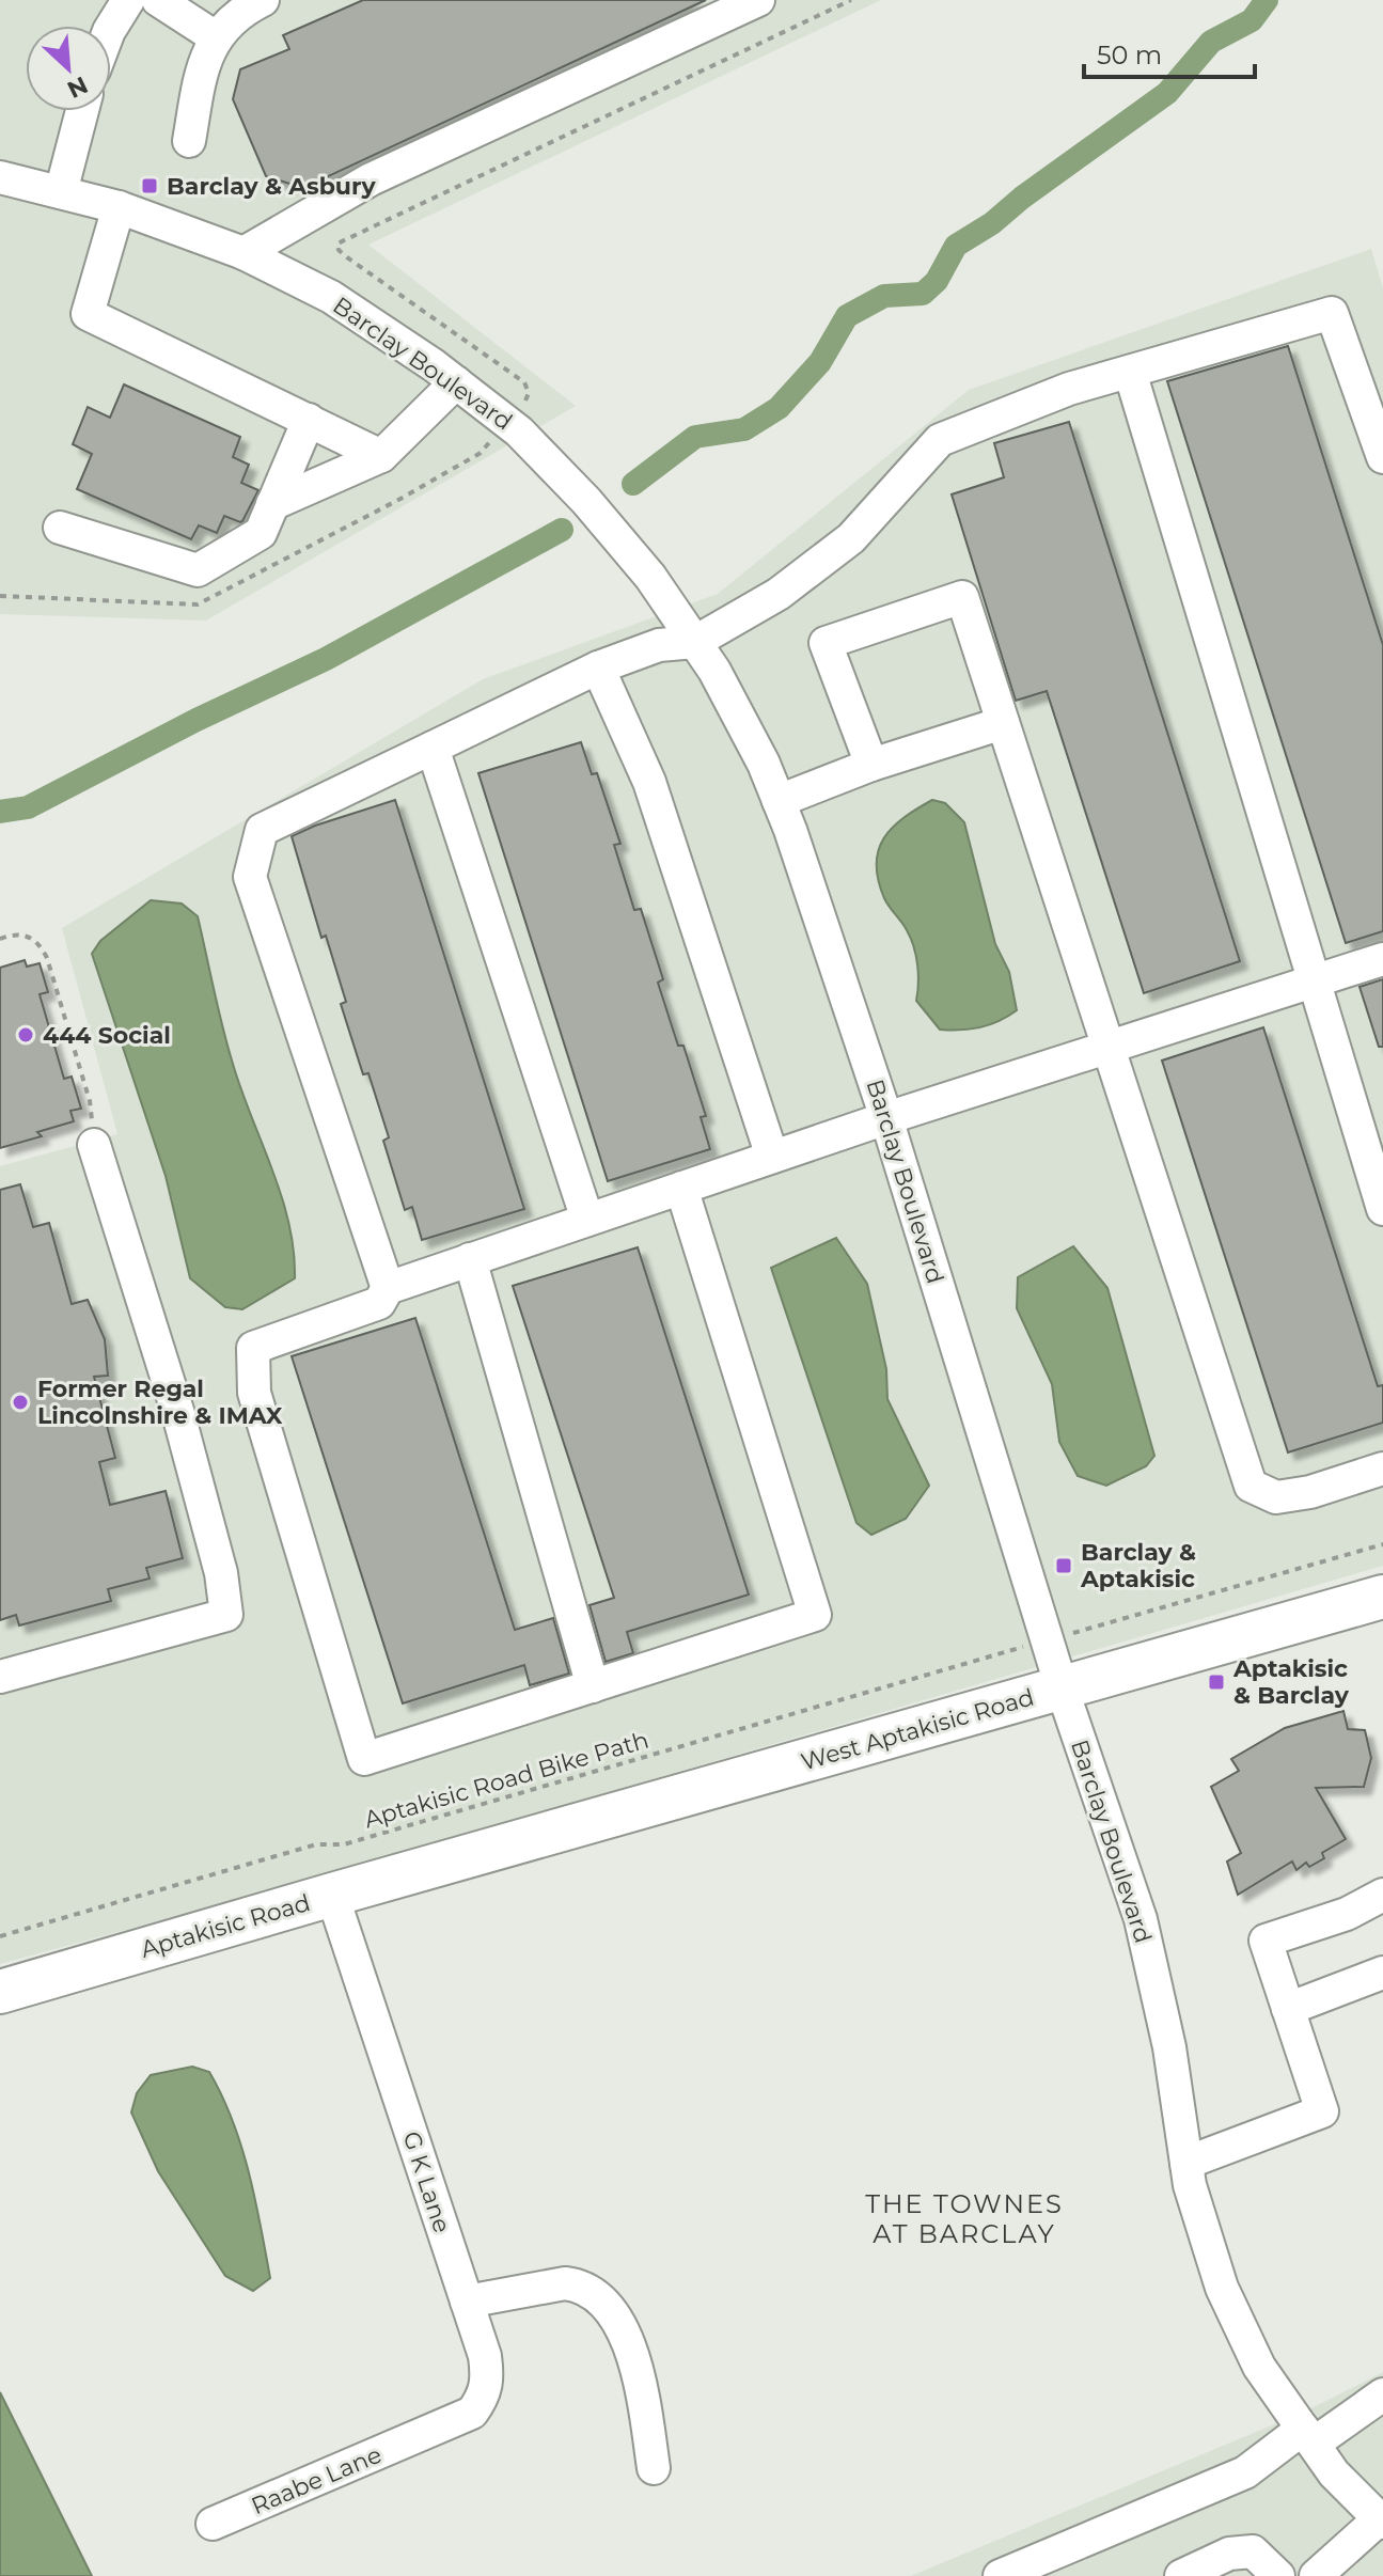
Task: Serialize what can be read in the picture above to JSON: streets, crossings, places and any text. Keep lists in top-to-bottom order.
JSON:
{
  "streets": {
    "main road": ["West Aptakisic Road", "Aptakisic Road"],
    "street": ["Barclay Boulevard", "G K Lane", "Raabe Lane"],
    "path": ["Aptakisic Road Bike Path"]
  },
  "crossings": [
    ["Barclay Boulevard", "West Aptakisic Road"],
    ["West Aptakisic Road", "Aptakisic Road"],
    ["Aptakisic Road", "G K Lane"],
    ["G K Lane", "Raabe Lane"]
  ],
  "districts": ["THE TOWNES AT BARCLAY"],
  "places": {
    "transit": ["Barclay & Asbury", "Barclay & Aptakisic", "Aptakisic & Barclay"],
    "other": ["444 Social", "Former Regal Lincolnshire & IMAX"]
  },
  "scale_bar": "50 m",
  "north": "bottom right"
}
